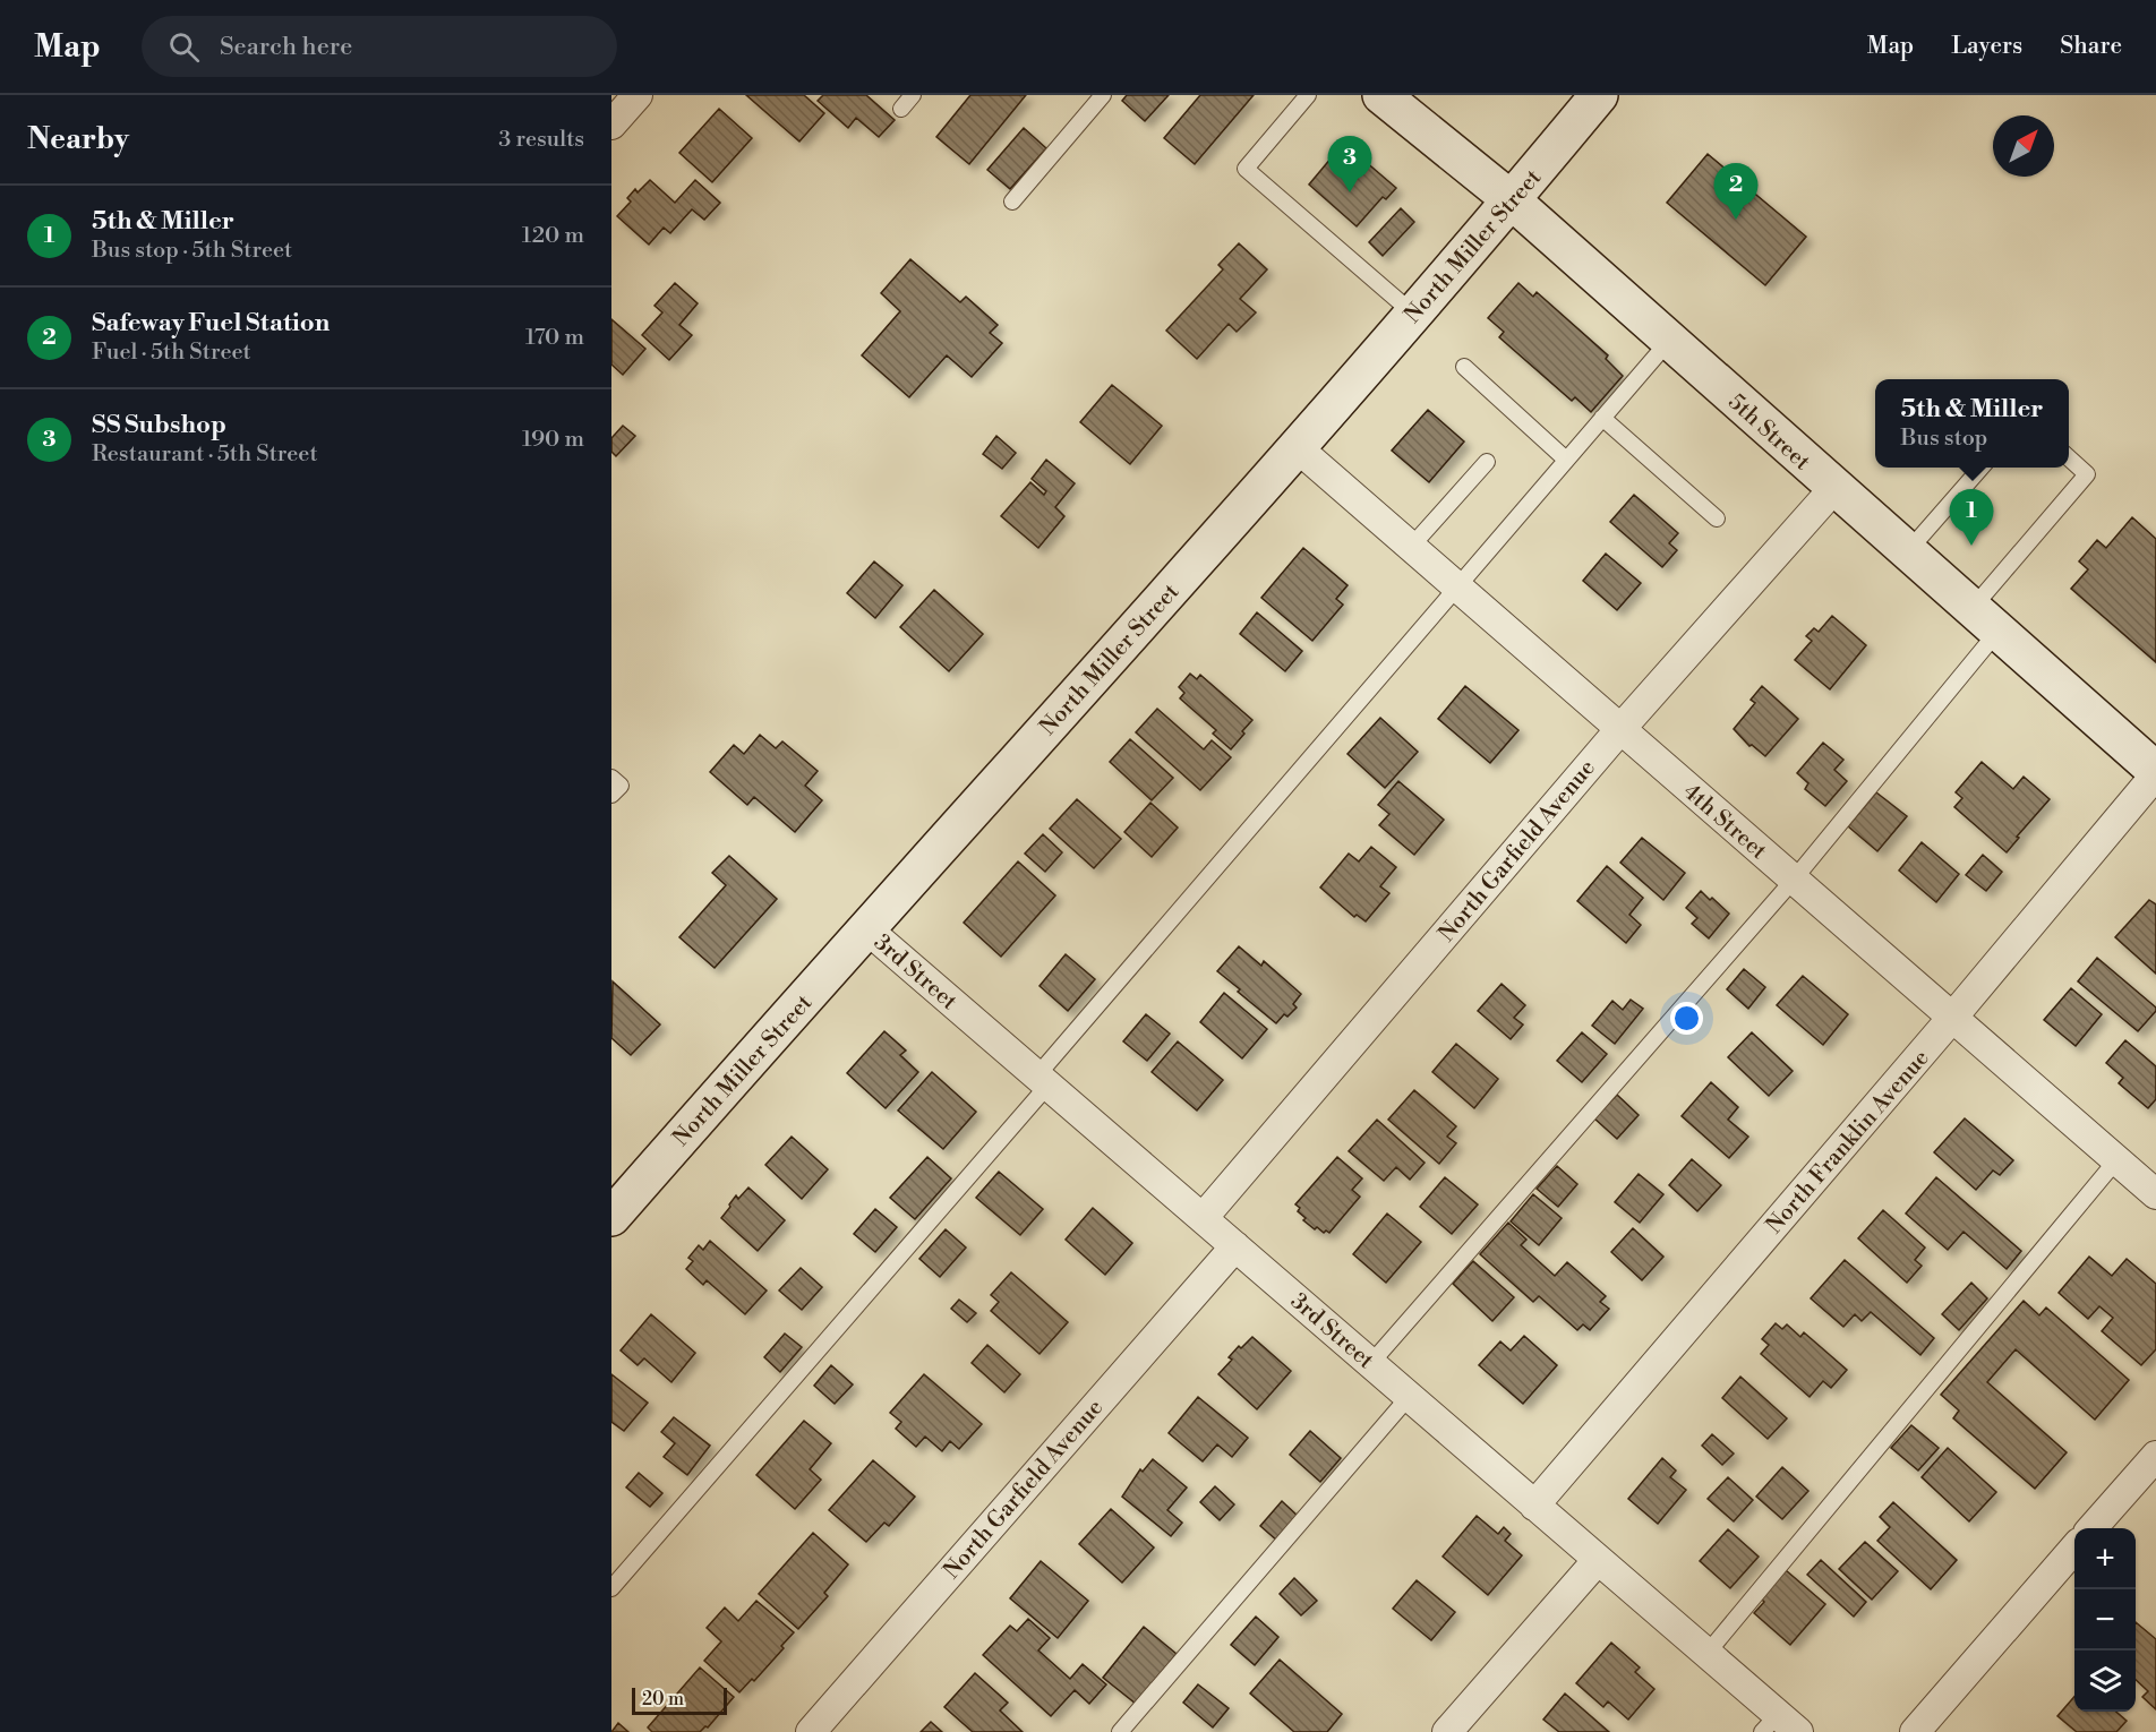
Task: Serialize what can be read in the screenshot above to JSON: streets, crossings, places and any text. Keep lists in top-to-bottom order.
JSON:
{
  "streets": {
    "main road": ["North Miller Street", "5th Street"],
    "street": [
      "4th Street",
      "North Garfield Avenue",
      "3rd Street",
      "North Franklin Avenue"
    ]
  },
  "crossings": [
    ["North Miller Street", "5th Street"],
    ["North Miller Street", "4th Street"],
    ["North Miller Street", "3rd Street"],
    ["5th Street", "North Garfield Avenue"],
    ["5th Street", "North Franklin Avenue"],
    ["4th Street", "North Garfield Avenue"],
    ["4th Street", "North Franklin Avenue"],
    ["North Garfield Avenue", "3rd Street"],
    ["3rd Street", "North Franklin Avenue"]
  ],
  "scale_bar": "20 m",
  "north": "top right",
  "page": {
    "header": "Map",
    "search": "Search here",
    "nav": ["Map", "Layers", "Share"],
    "heading": ["Nearby", "3 results"],
    "pins": ["3", "2", "1"],
    "list": [
      {
        "mark": "1",
        "name": "5th & Miller",
        "note": "Bus stop · 5th Street",
        "value": "120 m"
      },
      {
        "mark": "2",
        "name": "Safeway Fuel Station",
        "note": "Fuel · 5th Street",
        "value": "170 m"
      },
      {
        "mark": "3",
        "name": "SS Subshop",
        "note": "Restaurant · 5th Street",
        "value": "190 m"
      }
    ],
    "popup": ["5th & Miller", "Bus stop"],
    "map_buttons": ["+", "−"],
    "scale": "20 m"
  }
}
